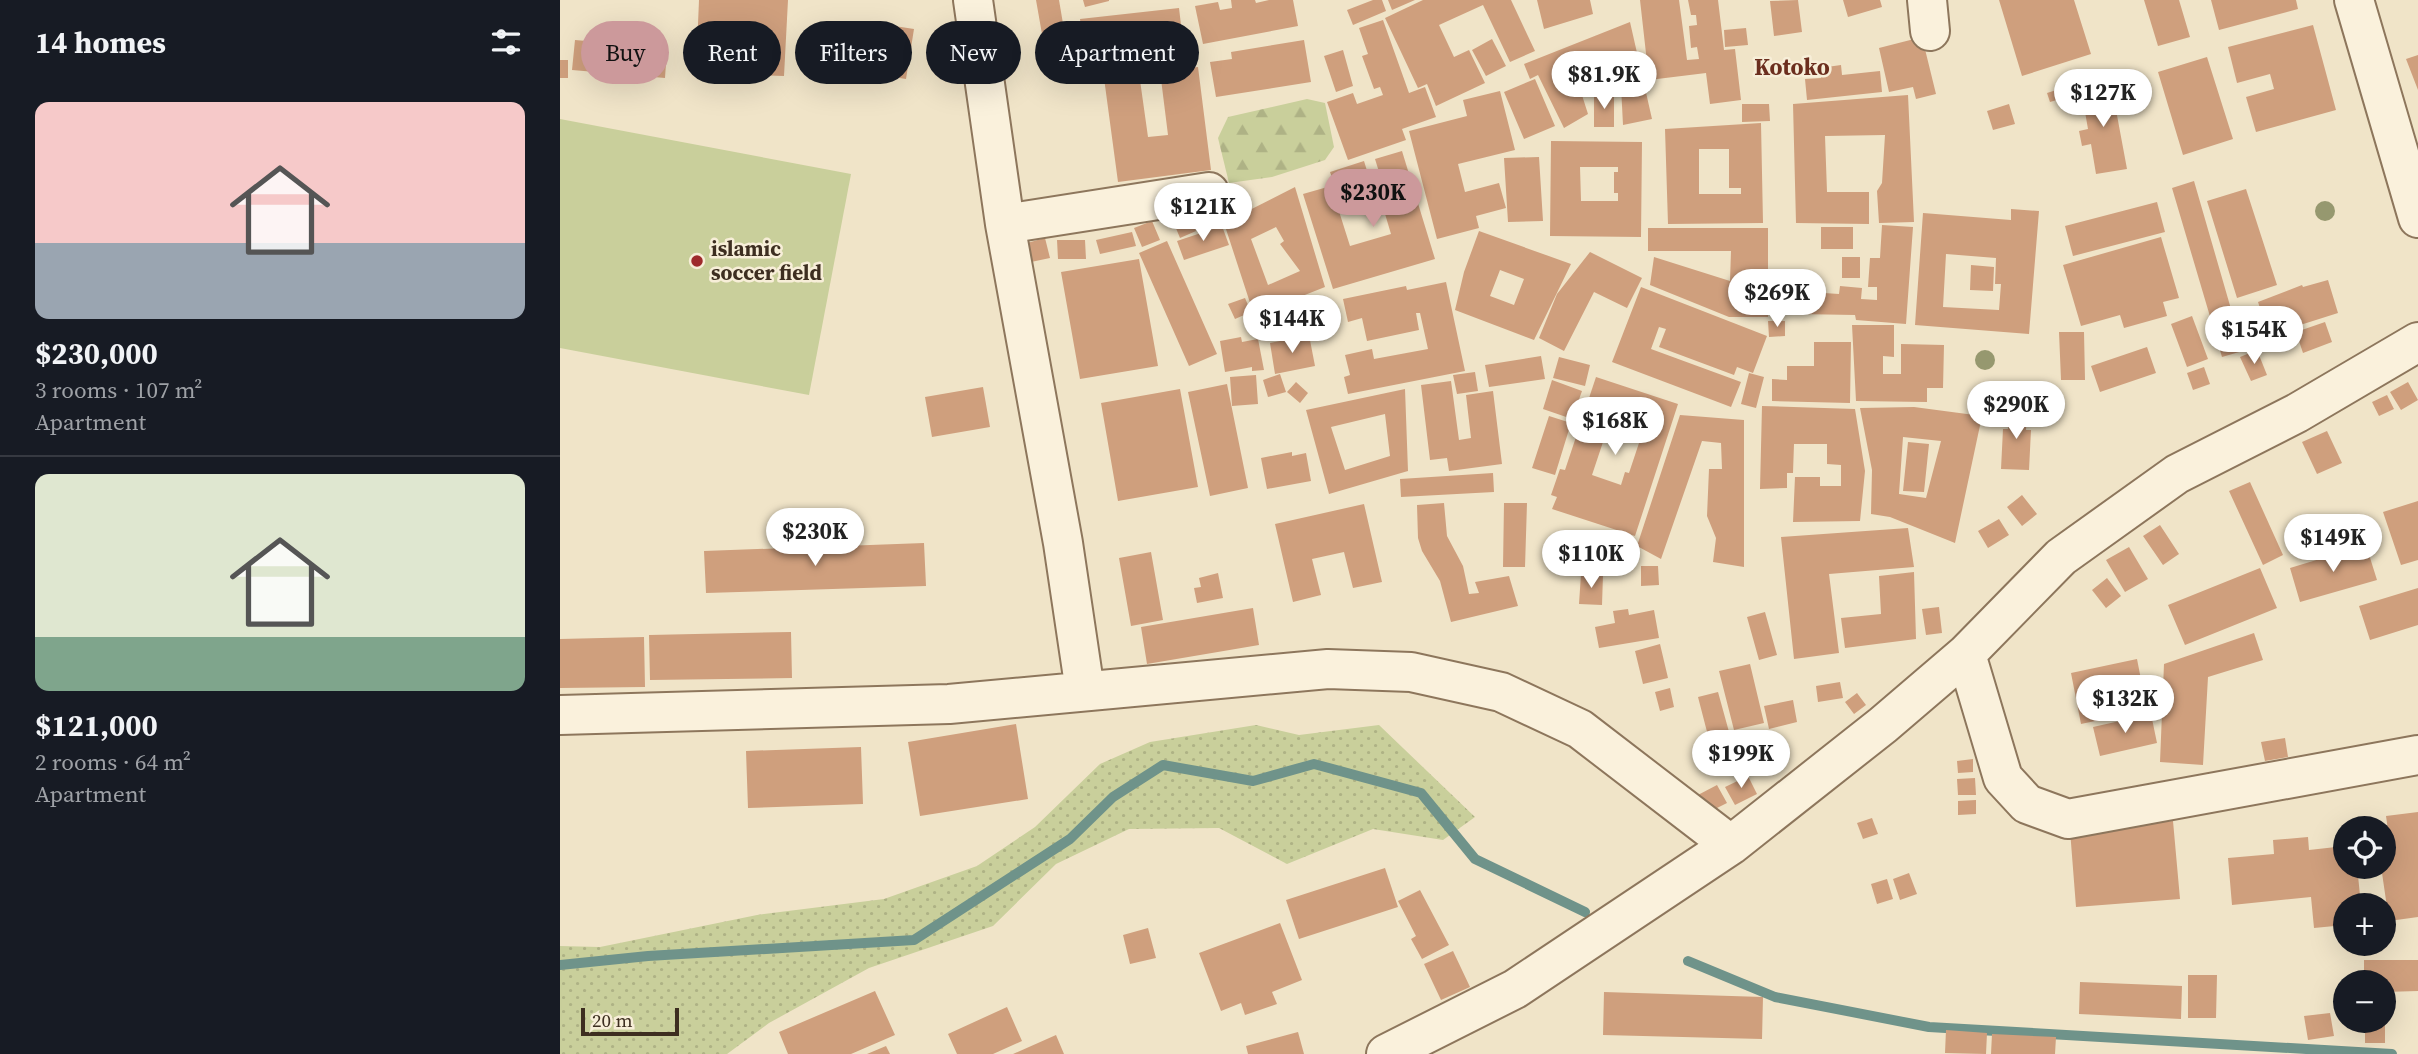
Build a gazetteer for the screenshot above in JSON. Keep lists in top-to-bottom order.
{
  "districts": ["Kotoko"],
  "places": ["islamic soccer field"],
  "scale_bar": "20 m",
  "page": {
    "heading": "14 homes",
    "chip": [
      "Buy",
      "Rent",
      "Filters",
      "New",
      "Apartment"
    ],
    "price": [
      "$81.9K",
      "$127K",
      "$230K",
      "$121K",
      "$269K",
      "$144K",
      "$154K",
      "$290K",
      "$168K",
      "$230K",
      "$149K",
      "$110K",
      "$132K",
      "$199K"
    ],
    "list": [
      {
        "name": "$230,000",
        "note": "3 rooms · 107 m² · Apartment"
      },
      {
        "name": "$121,000",
        "note": "2 rooms · 64 m² · Apartment"
      }
    ],
    "map_buttons": ["+", "−"],
    "scale": "20 m"
  }
}
